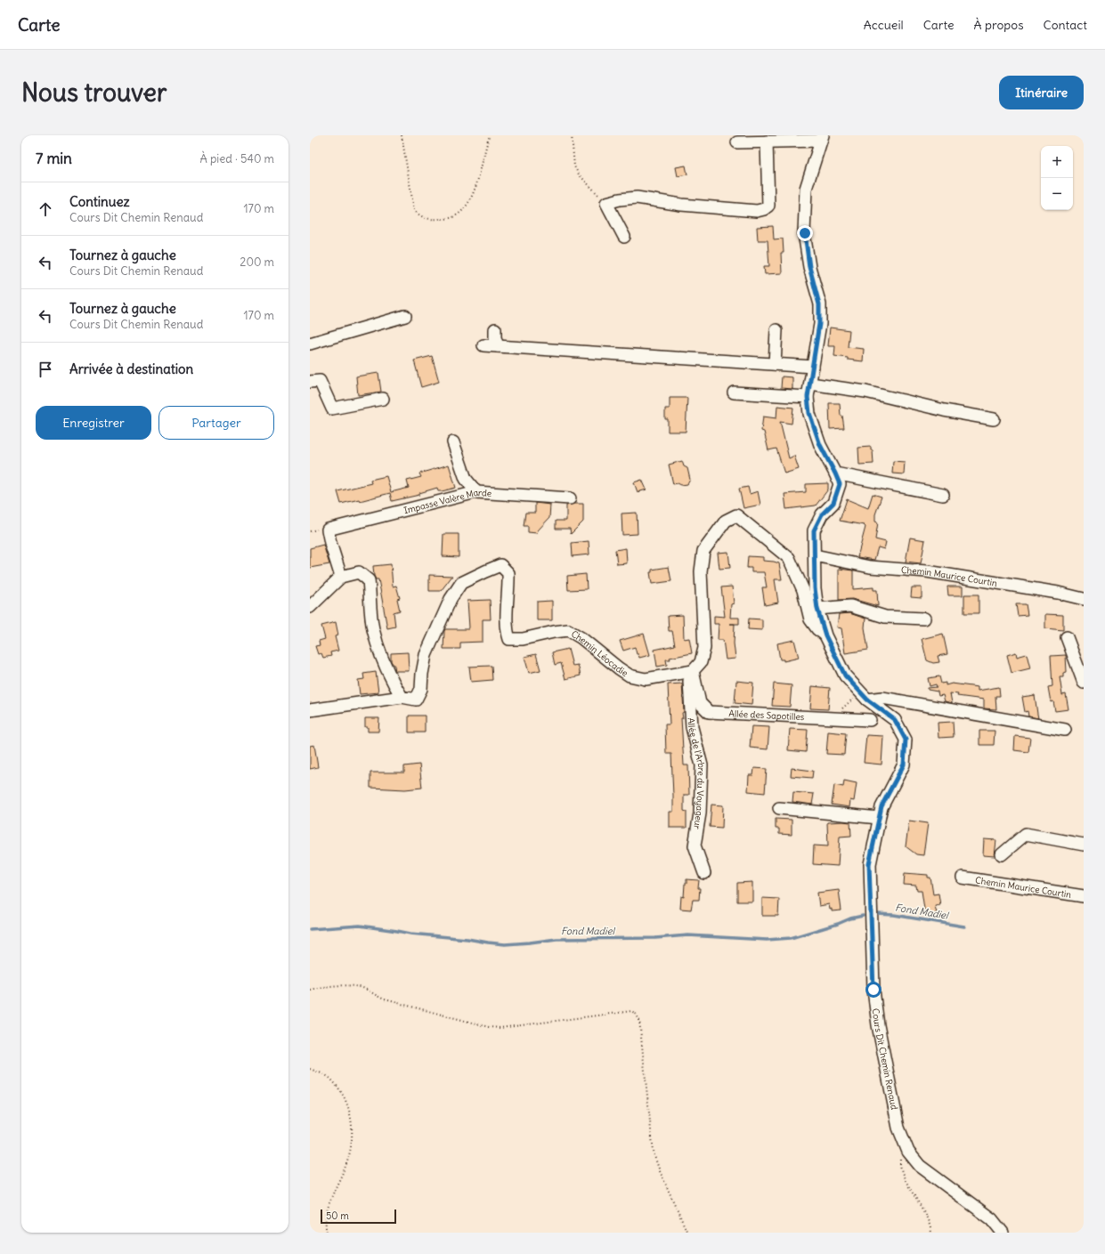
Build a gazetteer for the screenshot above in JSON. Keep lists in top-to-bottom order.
{
  "streets": {
    "street": [
      "Impasse Valère Marde",
      "Chemin Maurice Courtin",
      "Chemin Léocadie",
      "Allée des Sapotilles",
      "Allée de l'Arbre du Voyageur",
      "Cours Dit Chemin Renaud"
    ]
  },
  "crossings": [
    ["Chemin Maurice Courtin", "Cours Dit Chemin Renaud"],
    ["Chemin Léocadie", "Allée des Sapotilles"],
    ["Chemin Léocadie", "Allée de l'Arbre du Voyageur"],
    ["Allée des Sapotilles", "Allée de l'Arbre du Voyageur"]
  ],
  "water": ["Fond Madiel"],
  "scale_bar": "50 m",
  "page": {
    "header": "Carte",
    "nav": [
      "Accueil",
      "Carte",
      "À propos",
      "Contact"
    ],
    "buttons": [
      "Itinéraire",
      ["Enregistrer", "Partager"]
    ],
    "title": "Nous trouver",
    "heading": ["7 min", "À pied · 540 m"],
    "map_buttons": ["+", "−"],
    "list": [
      ["Continuez", "Cours Dit Chemin Renaud", "170 m"],
      ["Tournez à gauche", "Cours Dit Chemin Renaud", "200 m"],
      ["Tournez à gauche", "Cours Dit Chemin Renaud", "170 m"],
      "Arrivée à destination"
    ],
    "scale": "50 m"
  }
}
